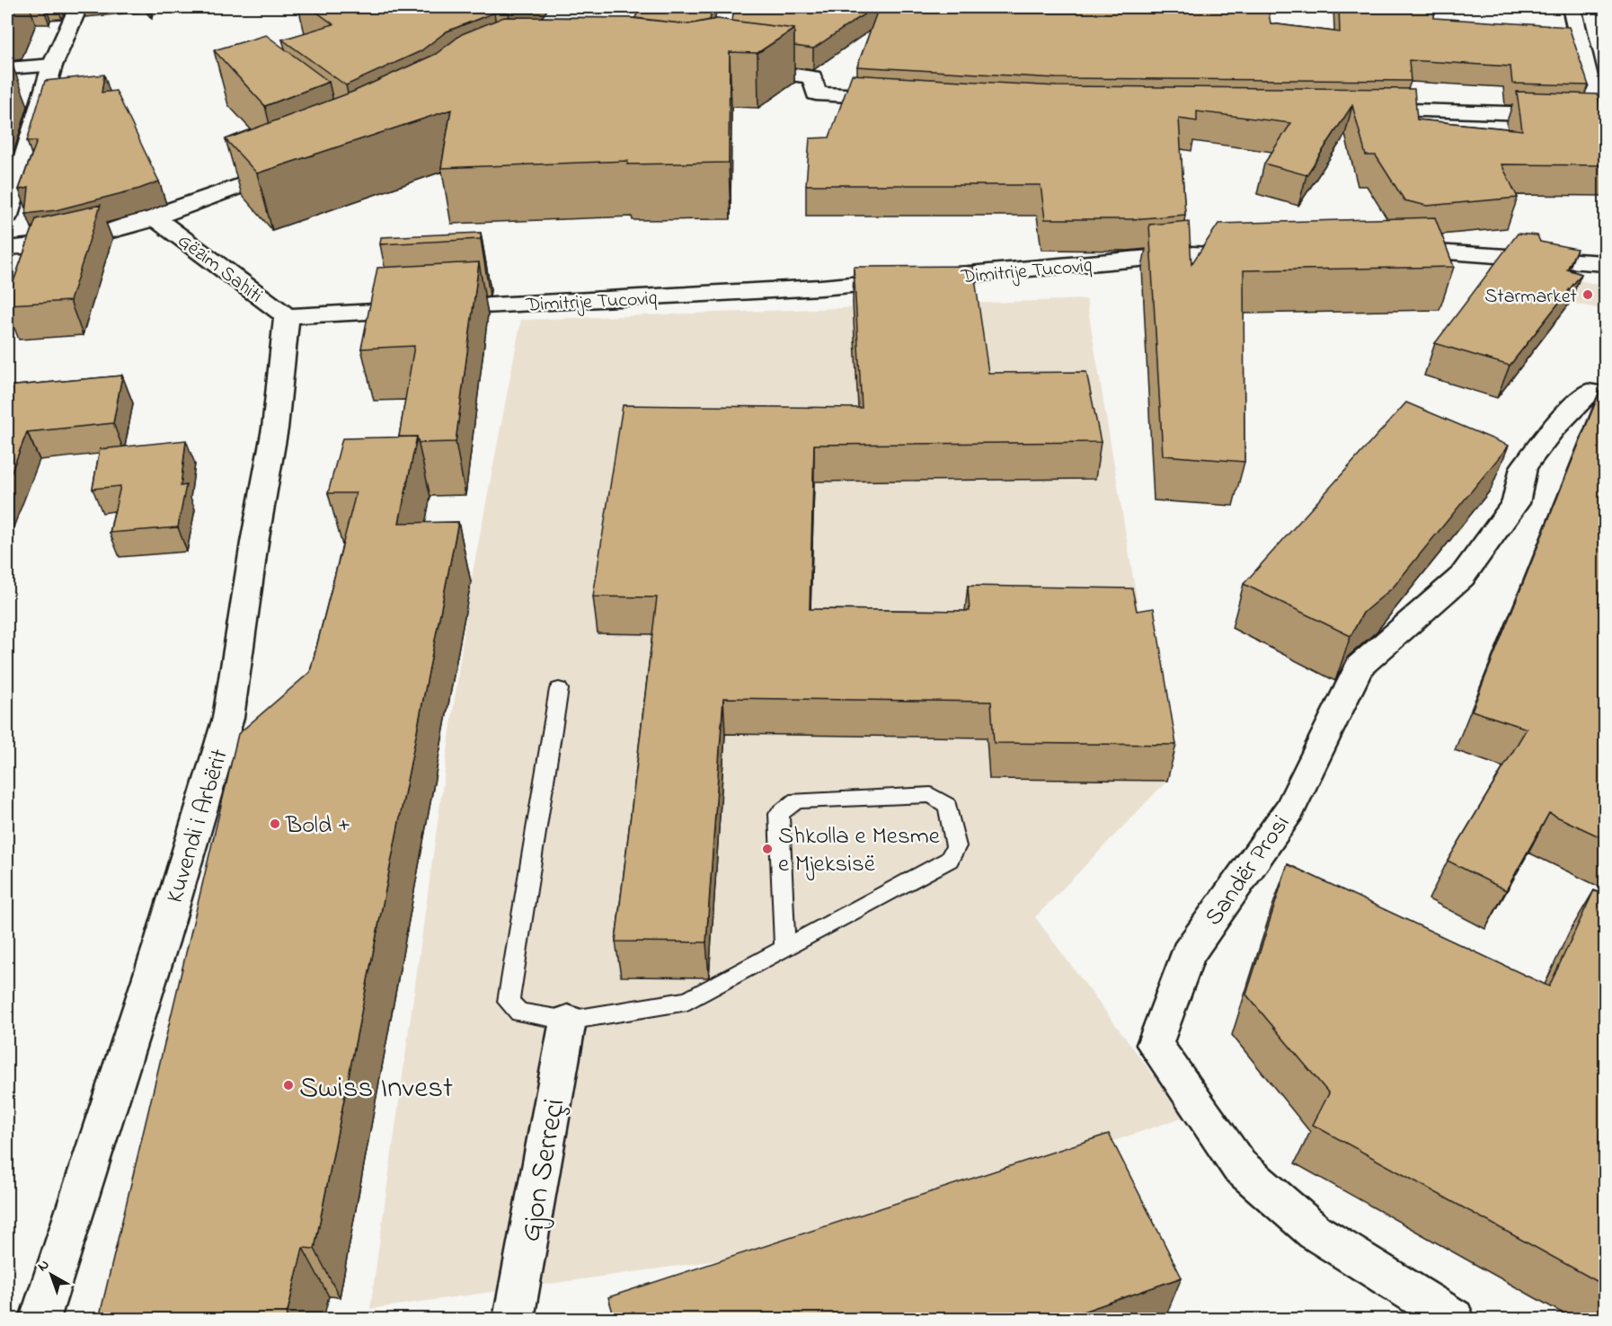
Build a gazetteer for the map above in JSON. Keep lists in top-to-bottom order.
{
  "streets": {
    "street": [
      "Gëzim Sahiti",
      "Dimitrije Tucoviq",
      "Kuvendi i Arbërit",
      "Sandër Prosi",
      "Gjon Serreçi"
    ]
  },
  "crossings": [
    ["Gëzim Sahiti", "Dimitrije Tucoviq"],
    ["Gëzim Sahiti", "Kuvendi i Arbërit"],
    ["Dimitrije Tucoviq", "Kuvendi i Arbërit"]
  ],
  "places": [
    "Starmarket",
    "Bold +",
    "Shkolla e Mesme e Mjeksisë",
    "Swiss Invest"
  ],
  "north": "top left"
}
